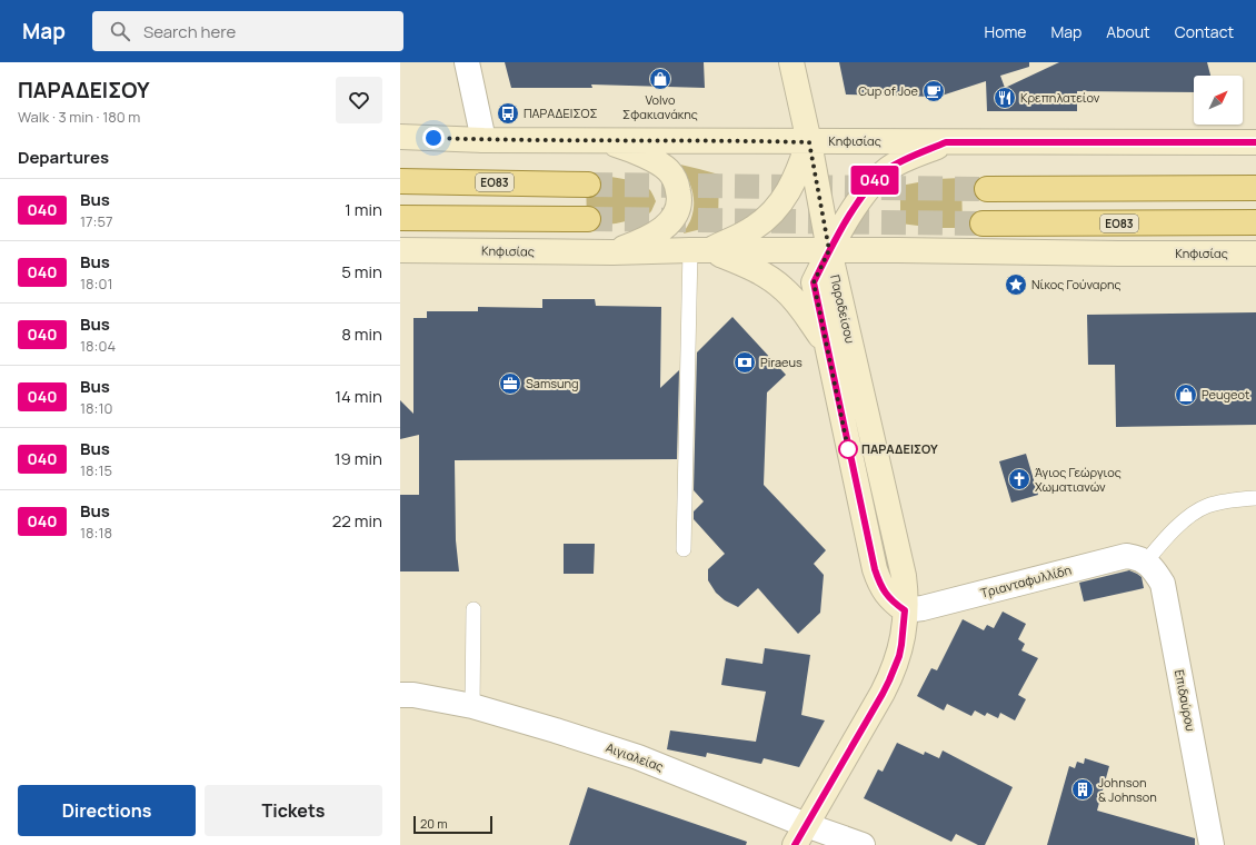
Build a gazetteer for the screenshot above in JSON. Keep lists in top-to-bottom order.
{
  "streets": {
    "main road": ["Κηφισίας", "ΕΟ83", "Παραδείσου"],
    "street": ["Τριανταφυλλίδη", "Επιδαύρου", "Αιγιαλείας"]
  },
  "crossings": [
    ["Κηφισίας", "Παραδείσου"],
    ["Παραδείσου", "Τριανταφυλλίδη"],
    ["Παραδείσου", "Αιγιαλείας"],
    ["Τριανταφυλλίδη", "Επιδαύρου"]
  ],
  "places": {
    "shop": ["Volvo Σφακιανάκης", "Peugeot"],
    "cafe": ["Cup of Joe"],
    "restaurant": ["Κρεπηλατείον"],
    "bus stop": ["ΠΑΡΑΔΕΙΣΟΣ"],
    "place": ["Νίκος Γούναρης"],
    "bank": ["Piraeus"],
    "office": ["Samsung"],
    "other": ["ΠΑΡΑΔΕΙΣΟΥ"],
    "church": ["Άγιος Γεώργιος Χωματιανών"],
    "building": ["Johnson & Johnson"]
  },
  "lines": ["bus line 040"],
  "scale_bar": "20 m",
  "north": "top right",
  "page": {
    "header": "Map",
    "search": "Search here",
    "nav": [
      "Home",
      "Map",
      "About",
      "Contact"
    ],
    "heading": [
      ["ΠΑΡΑΔΕΙΣΟΥ", "Walk · 3 min · 180 m"],
      "Departures"
    ],
    "on_map": "040",
    "list": [
      {
        "mark": "040",
        "name": "Bus",
        "note": "17:57",
        "value": "1 min"
      },
      {
        "mark": "040",
        "name": "Bus",
        "note": "18:01",
        "value": "5 min"
      },
      {
        "mark": "040",
        "name": "Bus",
        "note": "18:04",
        "value": "8 min"
      },
      {
        "mark": "040",
        "name": "Bus",
        "note": "18:10",
        "value": "14 min"
      },
      {
        "mark": "040",
        "name": "Bus",
        "note": "18:15",
        "value": "19 min"
      },
      {
        "mark": "040",
        "name": "Bus",
        "note": "18:18",
        "value": "22 min"
      }
    ],
    "buttons": ["Directions", "Tickets"],
    "scale": "20 m"
  }
}
